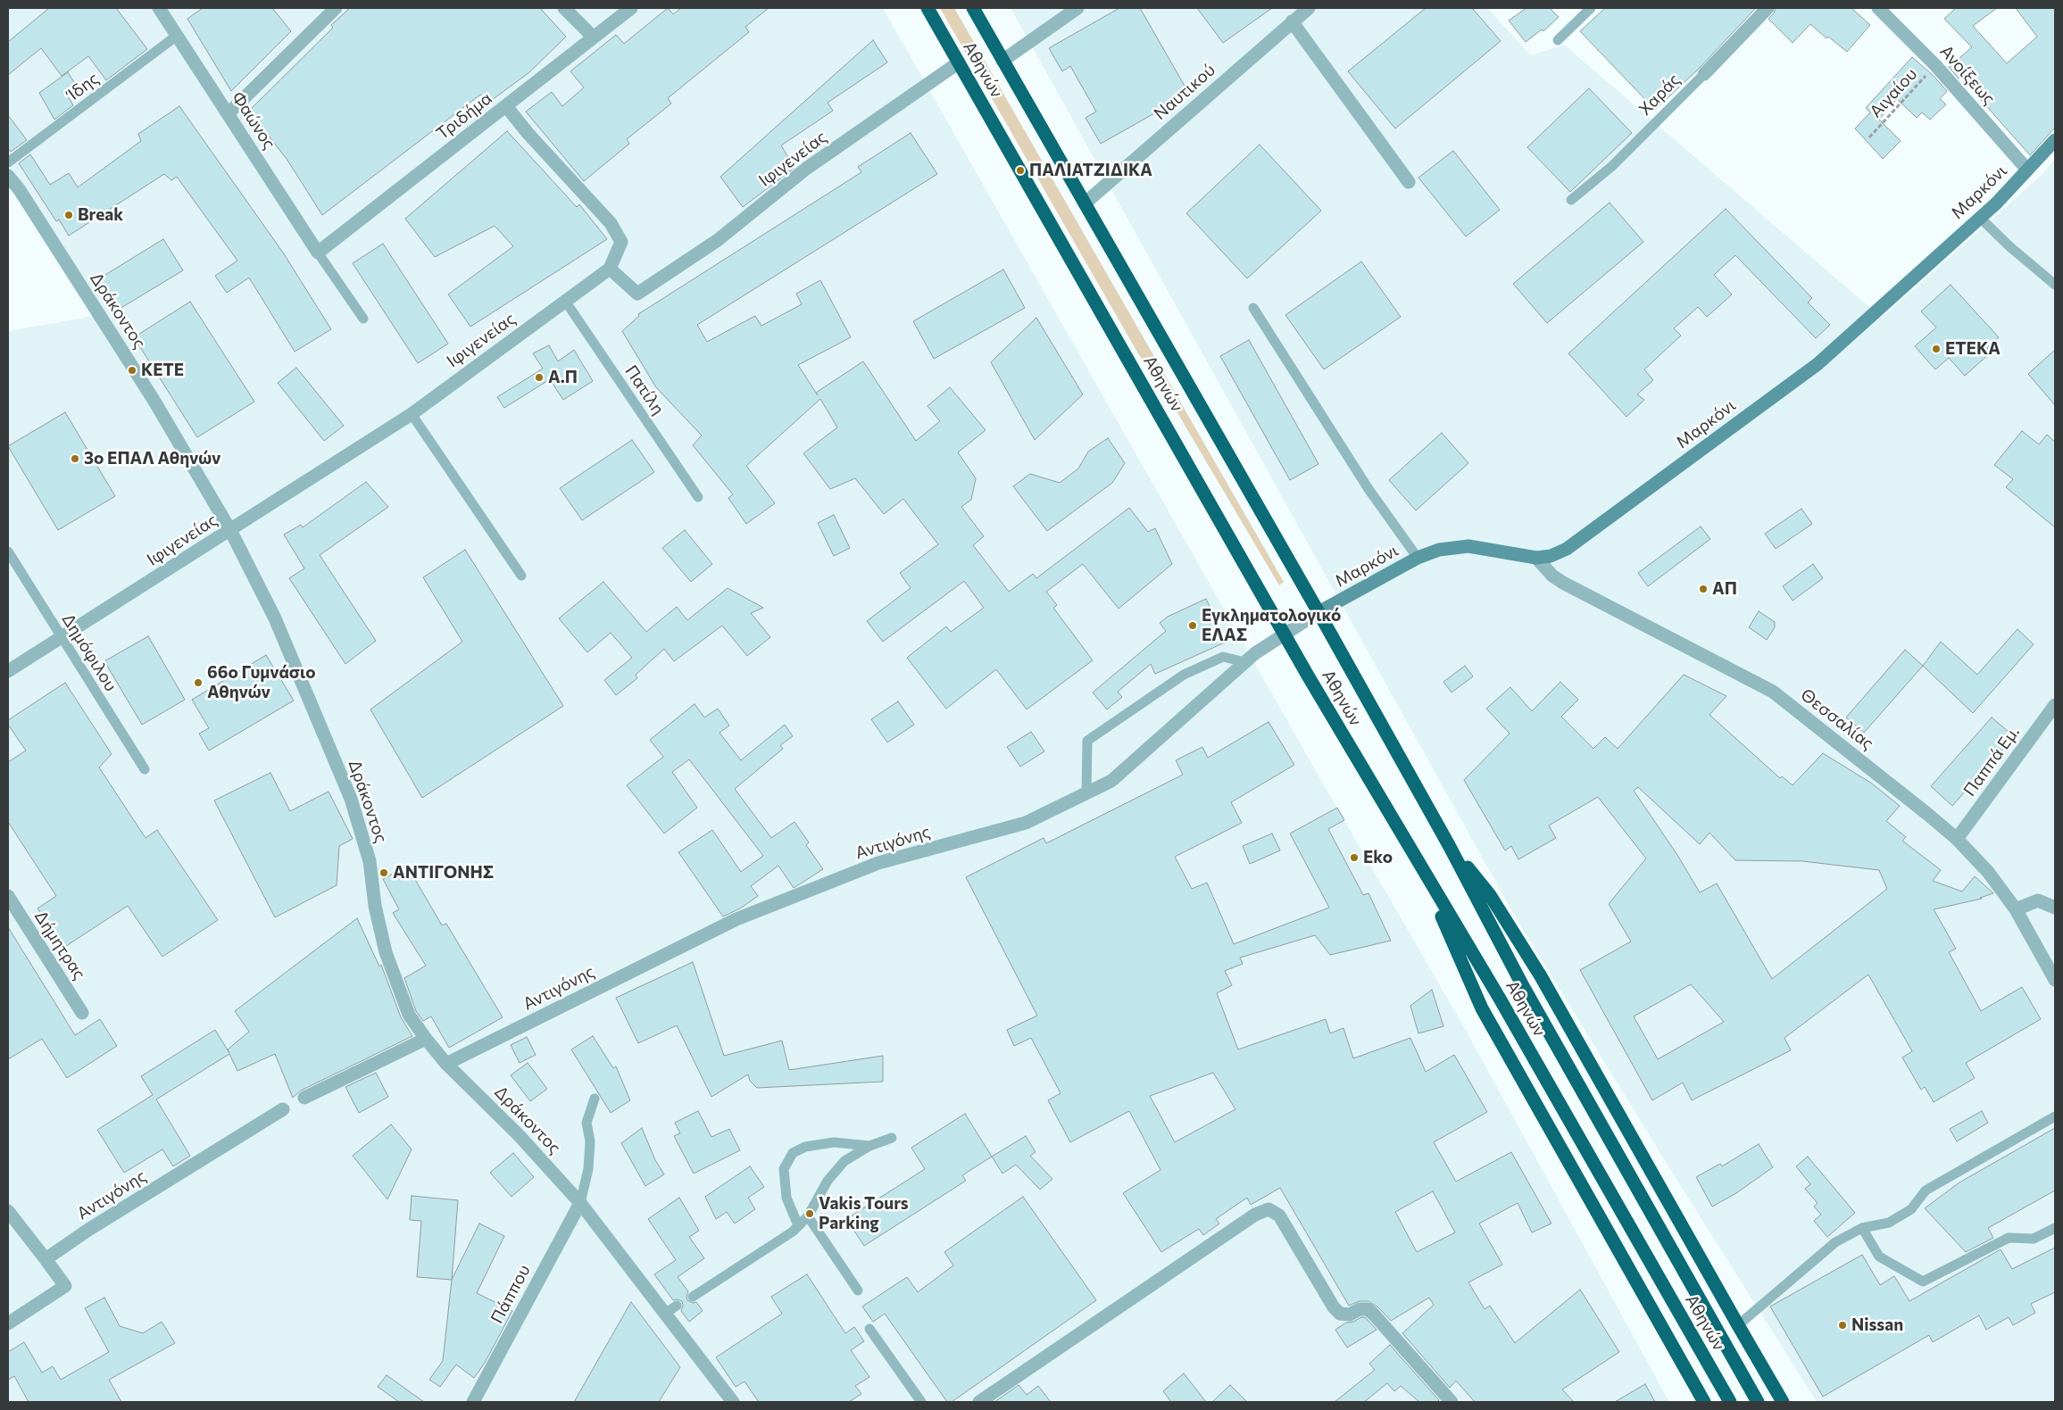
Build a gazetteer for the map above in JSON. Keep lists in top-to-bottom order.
{
  "streets": {
    "highway": ["Αθηνών"],
    "street": [
      "Ανοίξεως",
      "Ναυτικού",
      "Χαράς",
      "Τριδήμα",
      "Φαώνος",
      "Ιφιγενείας",
      "Μαρκόνι",
      "Δράκοντος",
      "Θεσσαλίας",
      "Παππά Εμ.",
      "Αντιγόνης",
      "Δήμητρας",
      "Πάππου"
    ],
    "lane": ["Ίδης", "Πατίλη", "Δημόφιλου"],
    "path": ["Αιγαίου"]
  },
  "crossings": [
    ["Αθηνών", "Ναυτικού"],
    ["Αθηνών", "Ιφιγενείας"],
    ["Αθηνών", "Μαρκόνι"],
    ["Αθηνών", "Αντιγόνης"],
    ["Ανοίξεως", "Αιγαίου"],
    ["Ανοίξεως", "Μαρκόνι"],
    ["Ίδης", "Φαώνος"],
    ["Τριδήμα", "Φαώνος"],
    ["Ιφιγενείας", "Δράκοντος"],
    ["Ιφιγενείας", "Πατίλη"],
    ["Ιφιγενείας", "Δημόφιλου"],
    ["Μαρκόνι", "Θεσσαλίας"],
    ["Μαρκόνι", "Αντιγόνης"],
    ["Δράκοντος", "Αντιγόνης"],
    ["Δράκοντος", "Πάππου"],
    ["Θεσσαλίας", "Παππά Εμ."]
  ],
  "places": [
    "ΠΑΛΙΑΤΖΙΔΙΚΑ",
    "Break",
    "ΕΤΕΚΑ",
    "ΚΕΤΕ",
    "Α.Π",
    "3ο ΕΠΑΛ Αθηνών",
    "ΑΠ",
    "Εγκληματολογικό ΕΛΑΣ",
    "66ο Γυμνάσιο Αθηνών",
    "Eko",
    "ΑΝΤΙΓΟΝΗΣ",
    "Vakis Tours Parking",
    "Nissan"
  ]
}
